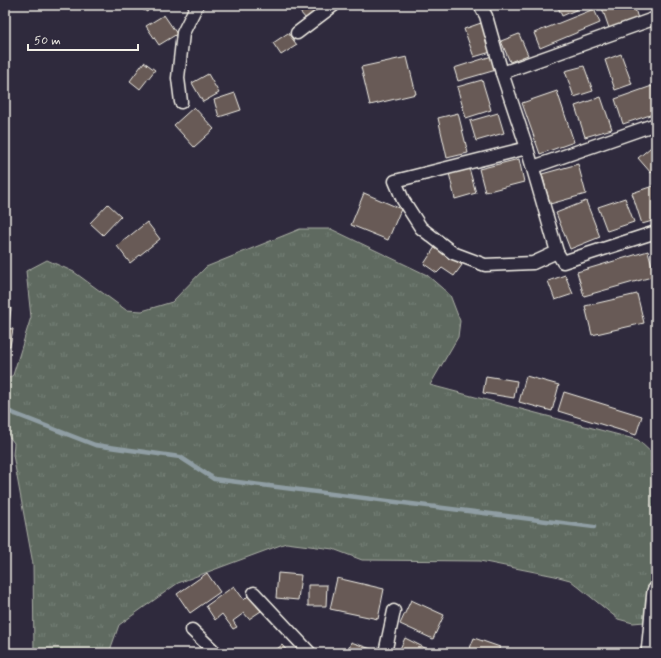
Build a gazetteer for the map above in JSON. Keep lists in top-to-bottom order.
{
  "scale_bar": "50 m"
}
